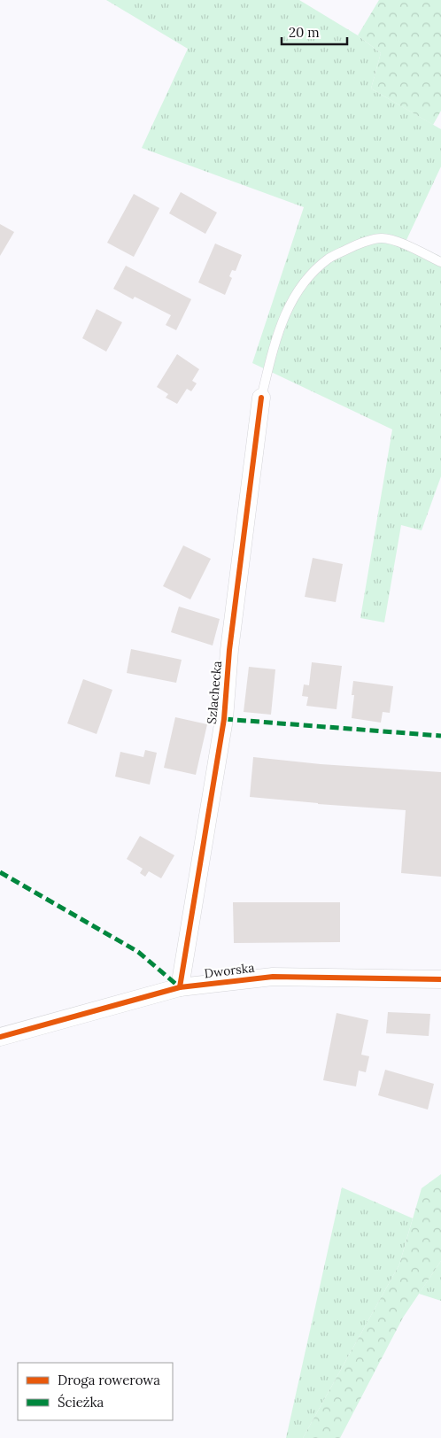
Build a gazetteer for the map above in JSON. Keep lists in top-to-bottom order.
{
  "streets": {
    "street": ["Szlachecka", "Dworska"]
  },
  "crossings": [
    ["Szlachecka", "Dworska"]
  ],
  "legend": ["Droga rowerowa", "Ścieżka"],
  "scale_bar": "20 m"
}
